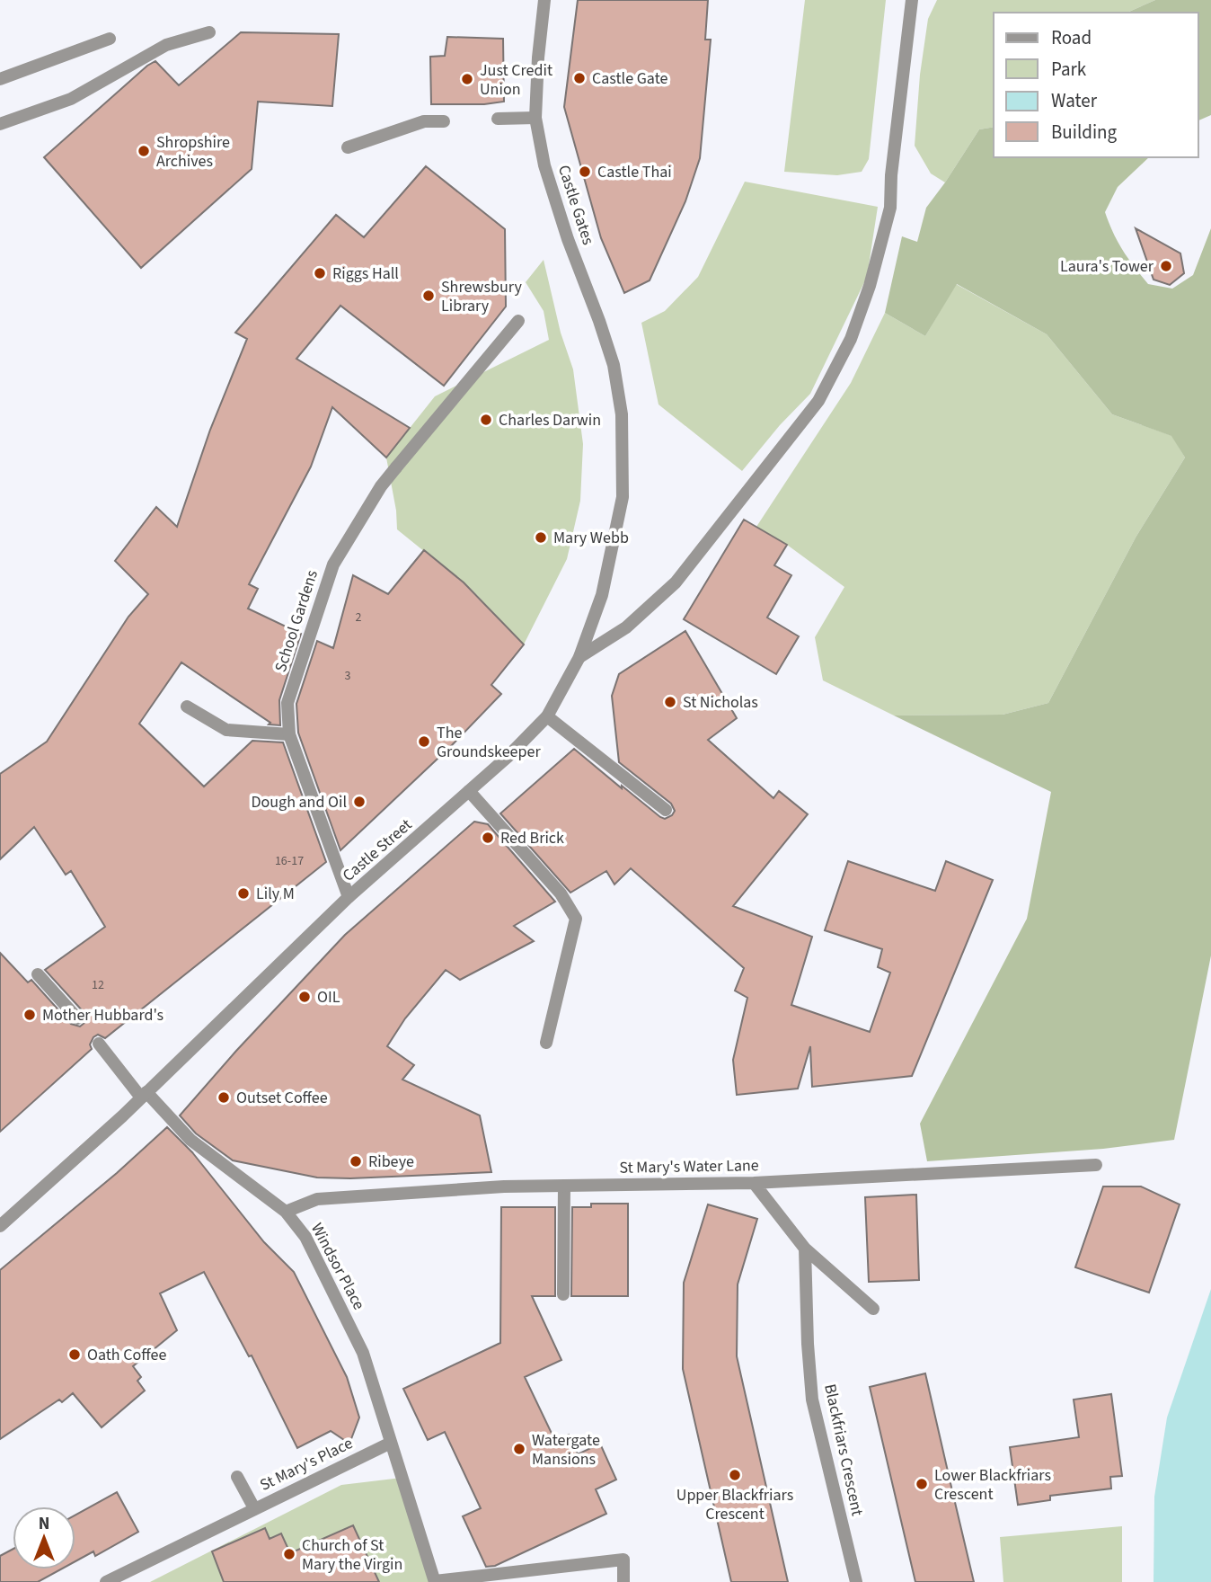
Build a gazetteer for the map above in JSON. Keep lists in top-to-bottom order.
{
  "streets": {
    "street": [
      "Castle Gates",
      "School Gardens",
      "Castle Street",
      "St Mary's Water Lane",
      "Windsor Place",
      "Blackfriars Crescent",
      "St Mary's Place"
    ]
  },
  "crossings": [
    ["Castle Gates", "Castle Street"],
    ["School Gardens", "Castle Street"],
    ["Castle Street", "Windsor Place"],
    ["St Mary's Water Lane", "Windsor Place"],
    ["Windsor Place", "St Mary's Place"]
  ],
  "places": [
    "Castle Gate",
    "Just Credit Union",
    "Shropshire Archives",
    "Castle Thai",
    "Laura's Tower",
    "Riggs Hall",
    "Shrewsbury Library",
    "Charles Darwin",
    "Mary Webb",
    "St Nicholas",
    "The Groundskeeper",
    "Dough and Oil",
    "Red Brick",
    "Lily M",
    "OIL",
    "Mother Hubbard's",
    "Outset Coffee",
    "Ribeye",
    "Oath Coffee",
    "Watergate Mansions",
    "Upper Blackfriars Crescent",
    "Lower Blackfriars Crescent",
    "Church of St Mary the Virgin"
  ],
  "house_numbers": [
    "2",
    "3",
    "16-17",
    "12"
  ],
  "legend": [
    "Road",
    "Park",
    "Water",
    "Building"
  ],
  "north": "top"
}
